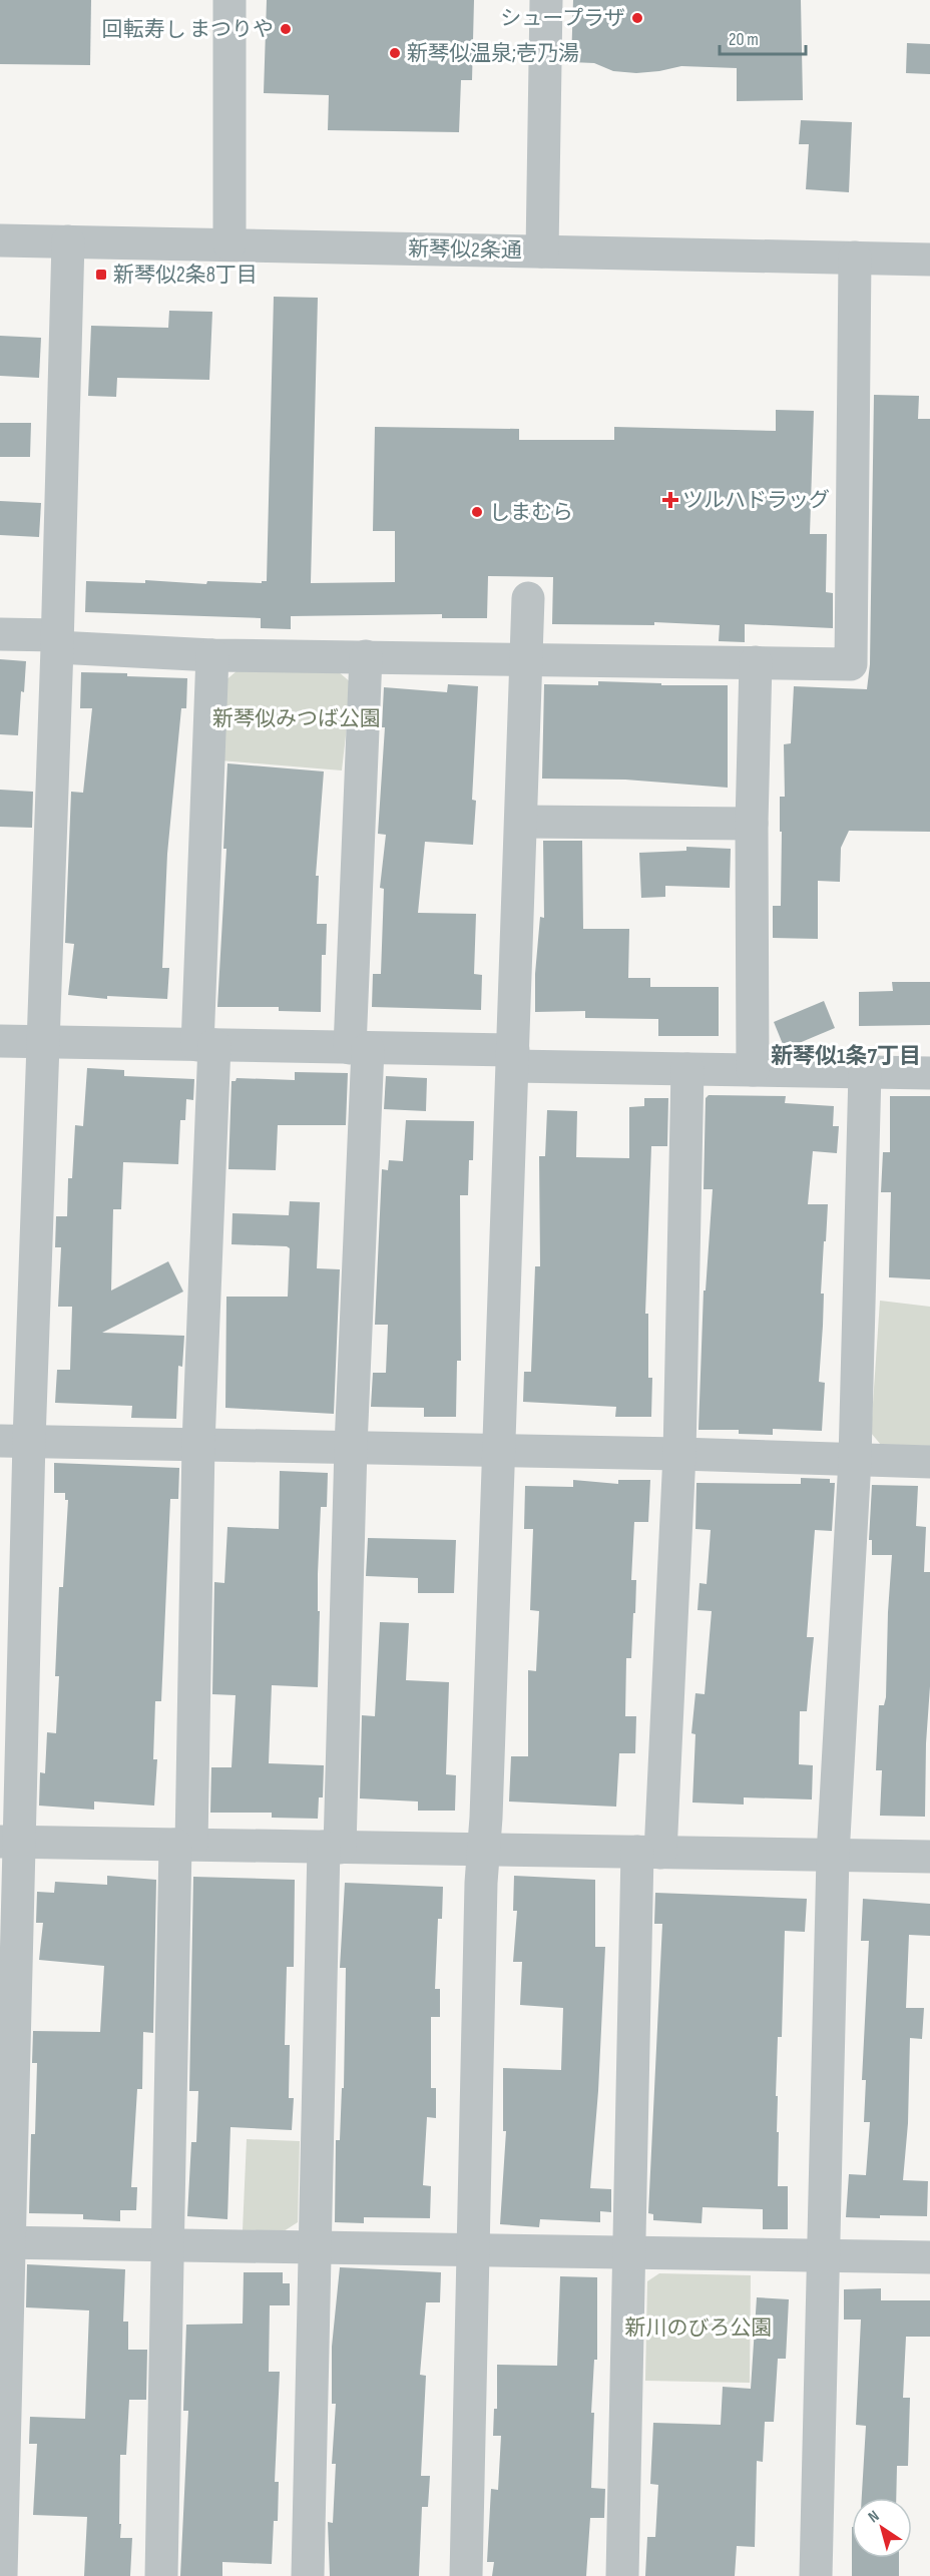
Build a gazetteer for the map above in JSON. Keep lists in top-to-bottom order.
{
  "streets": {
    "street": ["新琴似2条通"]
  },
  "districts": ["新琴似1条7丁目"],
  "parks": ["新琴似みつば公園", "新川のびろ公園"],
  "places": {
    "other": [
      "シュープラザ",
      "回転寿し まつりや",
      "新琴似温泉;壱乃湯",
      "しまむら"
    ],
    "transit": ["新琴似2条8丁目"],
    "health": ["ツルハドラッグ"]
  },
  "scale_bar": "20 m",
  "north": "top left"
}
